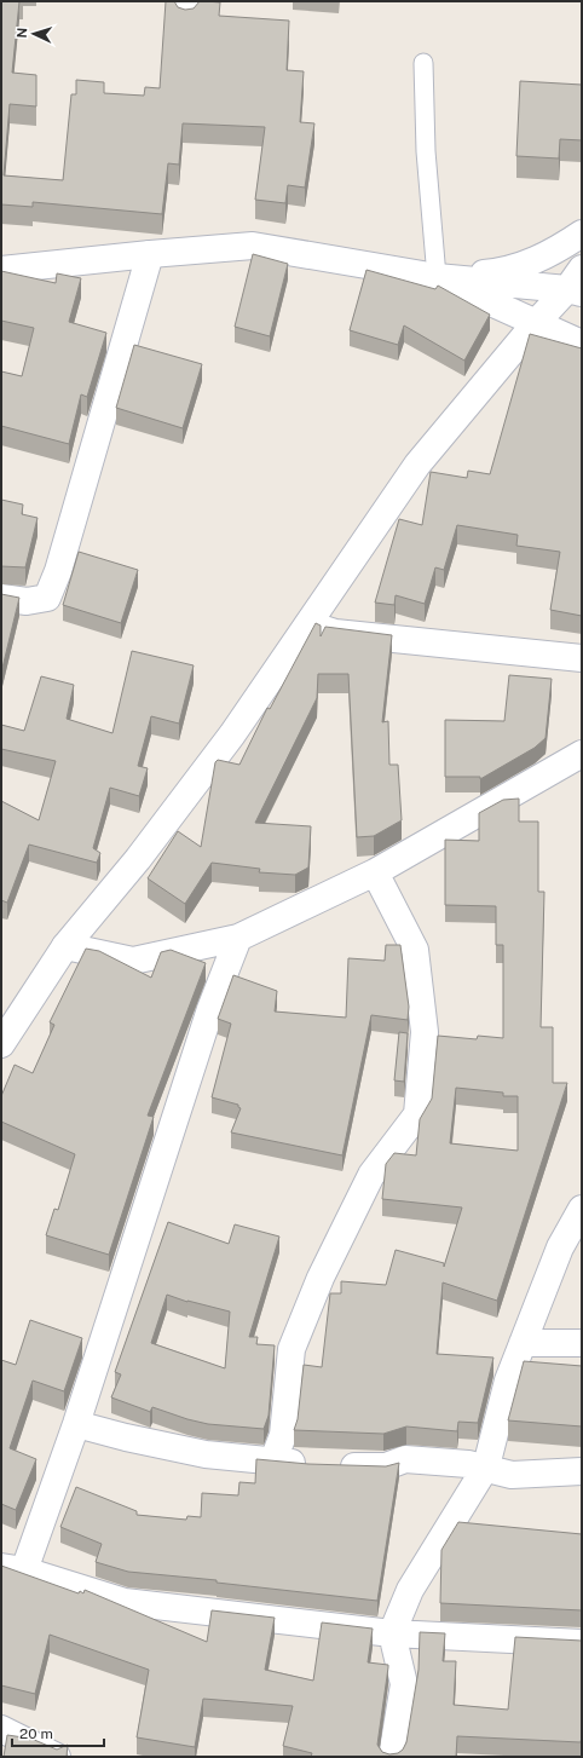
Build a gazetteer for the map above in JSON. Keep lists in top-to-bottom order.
{
  "scale_bar": "20 m",
  "north": "left"
}
